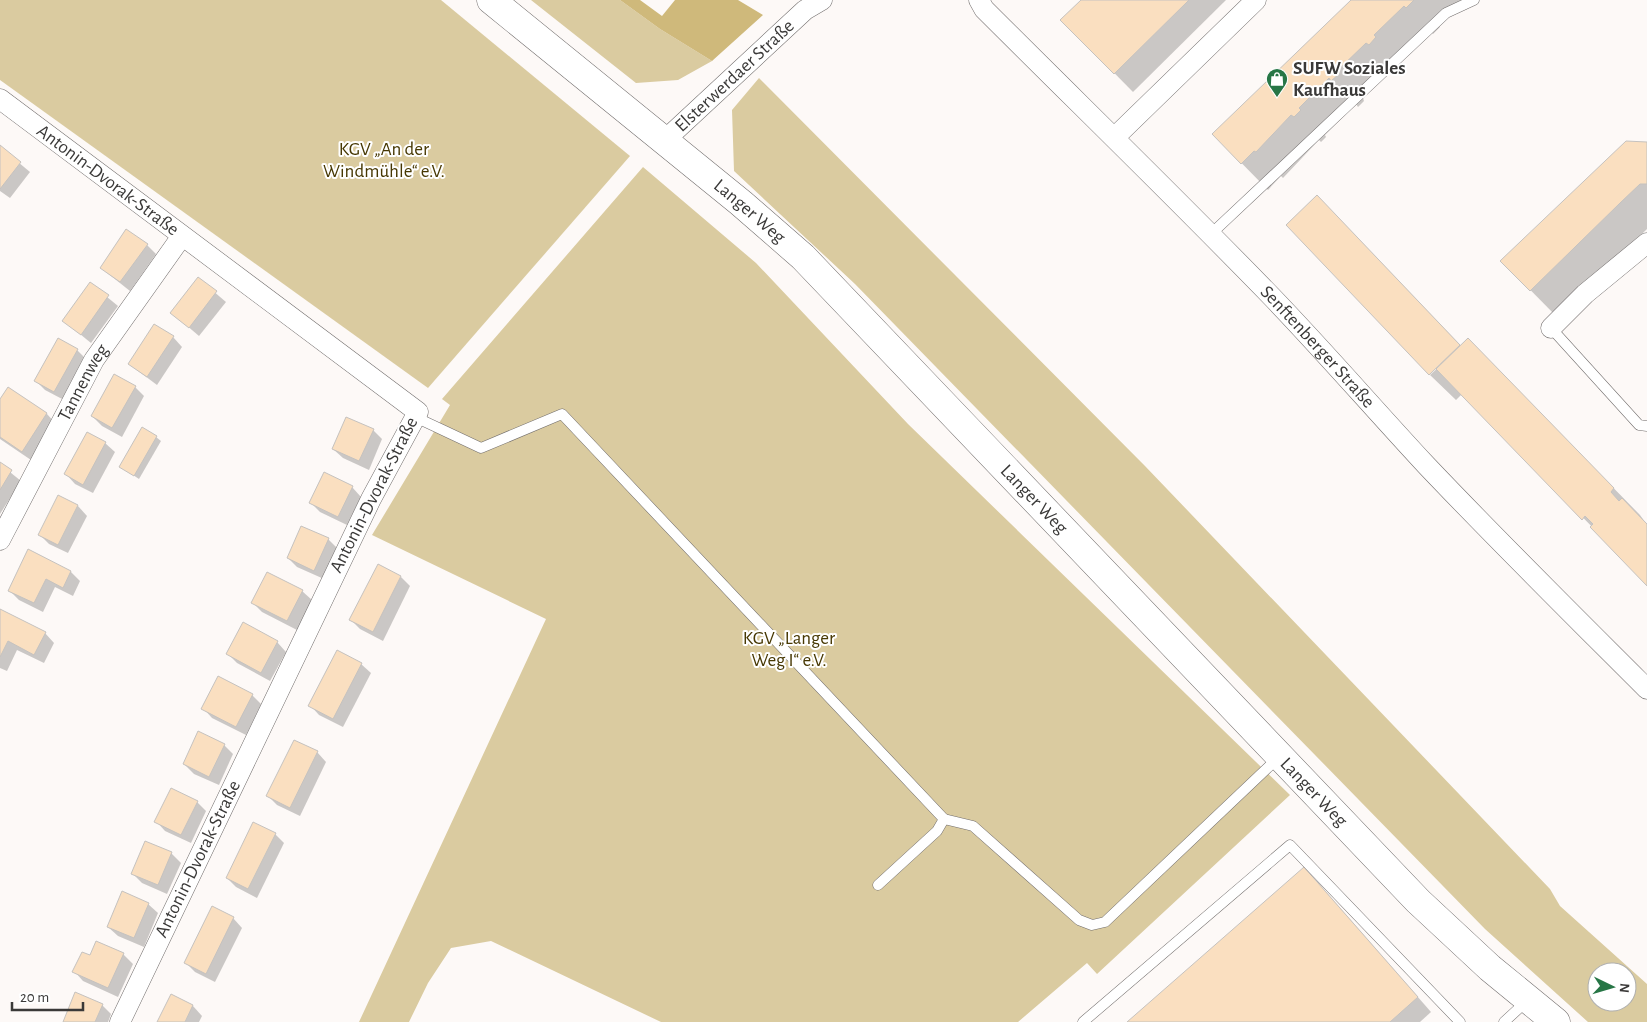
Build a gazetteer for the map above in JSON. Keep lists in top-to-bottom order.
{
  "streets": {
    "main road": ["Langer Weg"],
    "street": [
      "Elsterwerdaer Straße",
      "Antonin-Dvorak-Straße",
      "Senftenberger Straße",
      "Tannenweg"
    ]
  },
  "crossings": [
    ["Elsterwerdaer Straße", "Langer Weg"],
    ["Antonin-Dvorak-Straße", "Tannenweg"]
  ],
  "parks": ["KGV „An der Windmühle“ e.V.", "KGV „Langer Weg I“ e.V."],
  "places": {
    "shop": ["SUFW Soziales Kaufhaus"]
  },
  "scale_bar": "20 m",
  "north": "right"
}
